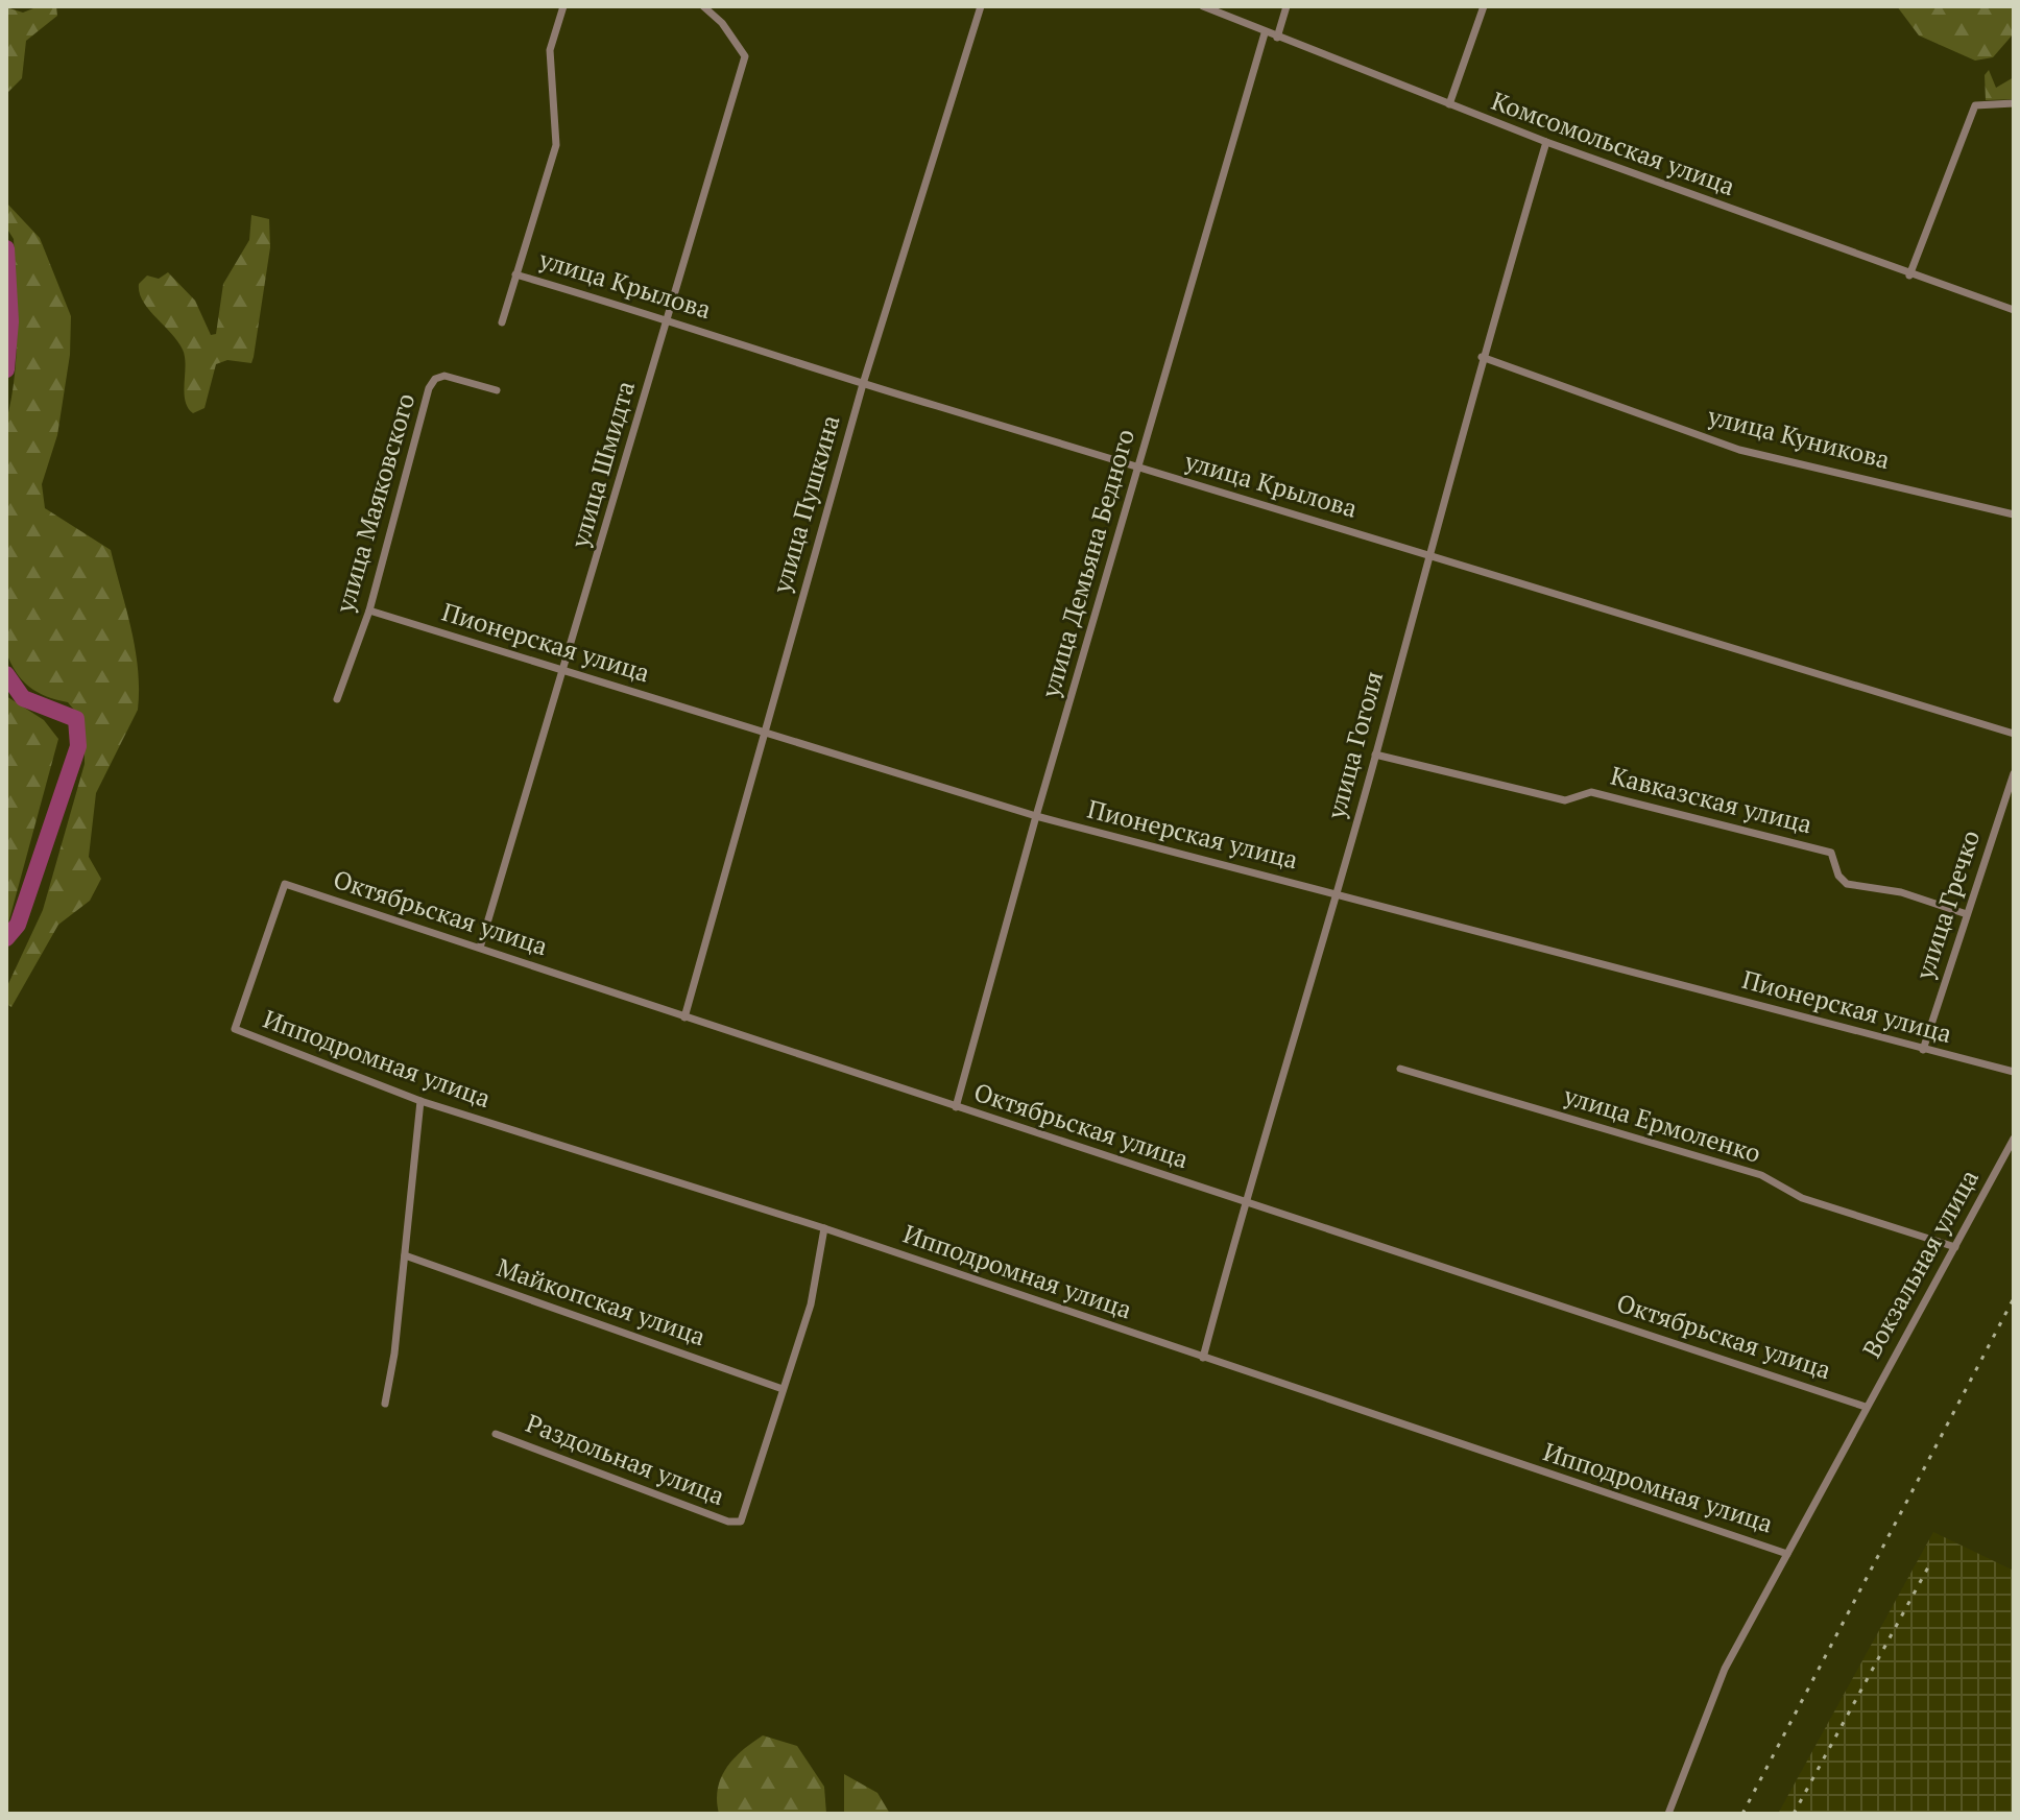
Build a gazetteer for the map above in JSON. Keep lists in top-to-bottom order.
{
  "streets": {
    "street": [
      "Комсомольская улица",
      "улица Крылова",
      "улица Куникова",
      "улица Шмидта",
      "улица Маяковского",
      "улица Пушкина",
      "улица Демьяна Бедного",
      "Пионерская улица",
      "улица Гоголя",
      "Кавказская улица",
      "улица Гречко",
      "Октябрьская улица",
      "Ипподромная улица",
      "улица Ермоленко",
      "Вокзальная улица",
      "Майкопская улица",
      "Раздольная улица"
    ]
  },
  "crossings": [
    ["Комсомольская улица", "улица Демьяна Бедного"],
    ["Комсомольская улица", "улица Гоголя"],
    ["улица Крылова", "улица Шмидта"],
    ["улица Крылова", "улица Пушкина"],
    ["улица Крылова", "улица Демьяна Бедного"],
    ["улица Крылова", "улица Гоголя"],
    ["улица Куникова", "улица Гоголя"],
    ["улица Шмидта", "Пионерская улица"],
    ["улица Шмидта", "Октябрьская улица"],
    ["улица Маяковского", "Пионерская улица"],
    ["улица Пушкина", "Пионерская улица"],
    ["улица Пушкина", "Октябрьская улица"],
    ["улица Демьяна Бедного", "Пионерская улица"],
    ["улица Демьяна Бедного", "Октябрьская улица"],
    ["Пионерская улица", "улица Гоголя"],
    ["Пионерская улица", "улица Гречко"],
    ["улица Гоголя", "Кавказская улица"],
    ["улица Гоголя", "Октябрьская улица"],
    ["улица Гоголя", "Ипподромная улица"],
    ["Кавказская улица", "улица Гречко"],
    ["Октябрьская улица", "Ипподромная улица"],
    ["Октябрьская улица", "Вокзальная улица"],
    ["Ипподромная улица", "Вокзальная улица"],
    ["улица Ермоленко", "Вокзальная улица"],
    ["Майкопская улица", "Раздольная улица"]
  ]
}
